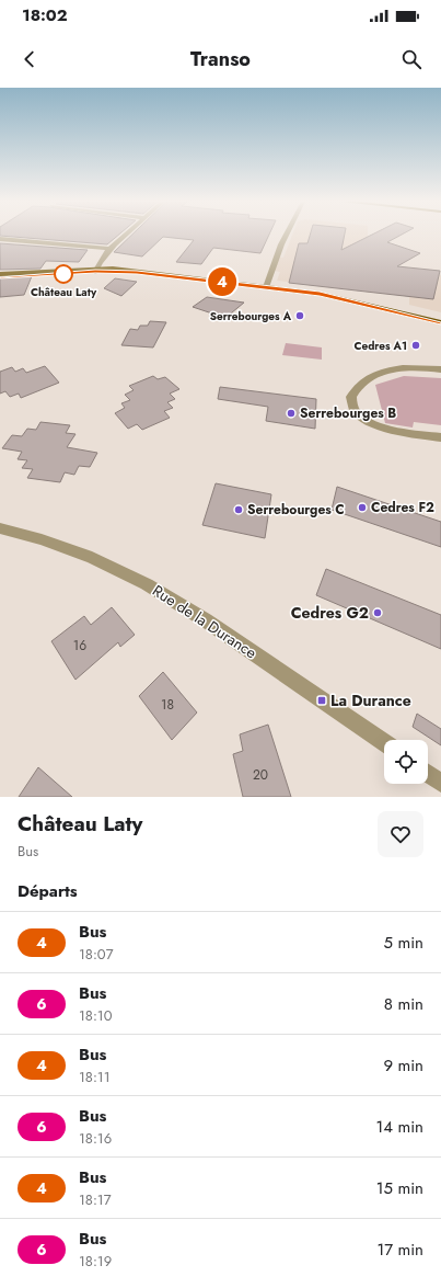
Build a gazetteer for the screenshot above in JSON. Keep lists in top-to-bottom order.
{
  "streets": {
    "street": ["Rue de la Durance"]
  },
  "places": {
    "other": [
      "Château Laty",
      "Serrebourges A",
      "Cedres A1",
      "Serrebourges B",
      "Cedres F2",
      "Serrebourges C",
      "Cedres G2"
    ],
    "transit": ["La Durance"]
  },
  "lines": ["bus line 4"],
  "house_numbers": ["16", "18", "20"],
  "page": {
    "status": "18:02",
    "header": "Transo",
    "on_map": "4",
    "heading": [
      ["Château Laty", "Bus"],
      "Départs"
    ],
    "list": [
      {
        "mark": "4",
        "name": "Bus",
        "note": "18:07",
        "value": "5 min"
      },
      {
        "mark": "6",
        "name": "Bus",
        "note": "18:10",
        "value": "8 min"
      },
      {
        "mark": "4",
        "name": "Bus",
        "note": "18:11",
        "value": "9 min"
      },
      {
        "mark": "6",
        "name": "Bus",
        "note": "18:16",
        "value": "14 min"
      },
      {
        "mark": "4",
        "name": "Bus",
        "note": "18:17",
        "value": "15 min"
      },
      {
        "mark": "6",
        "name": "Bus",
        "note": "18:19",
        "value": "17 min"
      }
    ]
  }
}
